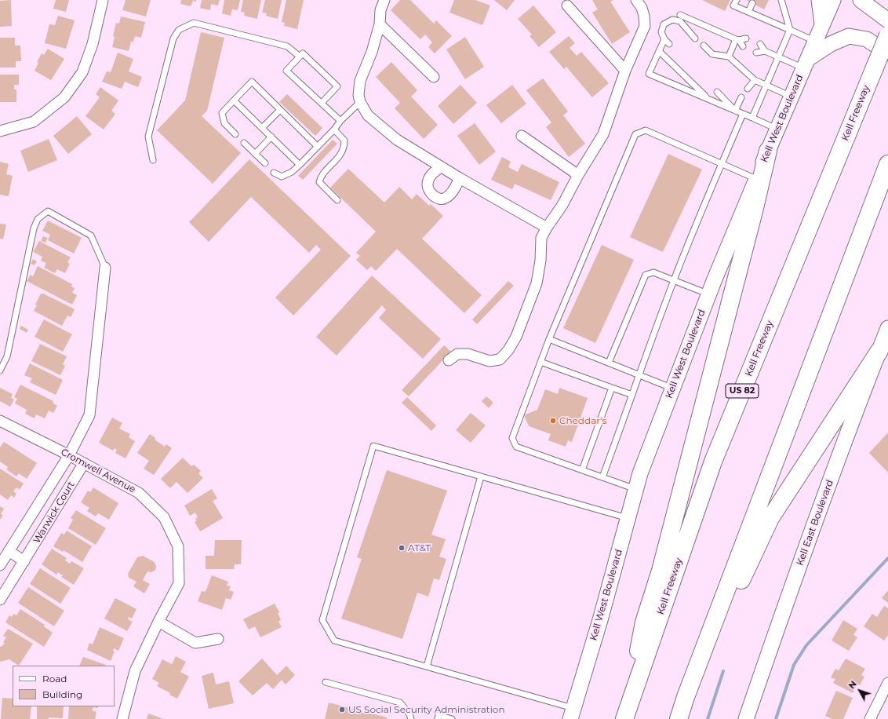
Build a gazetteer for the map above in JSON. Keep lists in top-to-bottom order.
{
  "streets": {
    "highway": ["Kell Freeway", "US 82"],
    "main road": ["Kell West Boulevard", "Kell East Boulevard"],
    "street": ["Cromwell Avenue", "Warwick Court"]
  },
  "crossings": [
    ["Cromwell Avenue", "Warwick Court"]
  ],
  "places": ["Cheddar's", "AT&T", "US Social Security Administration"],
  "legend": ["Road", "Building"],
  "north": "top left"
}
